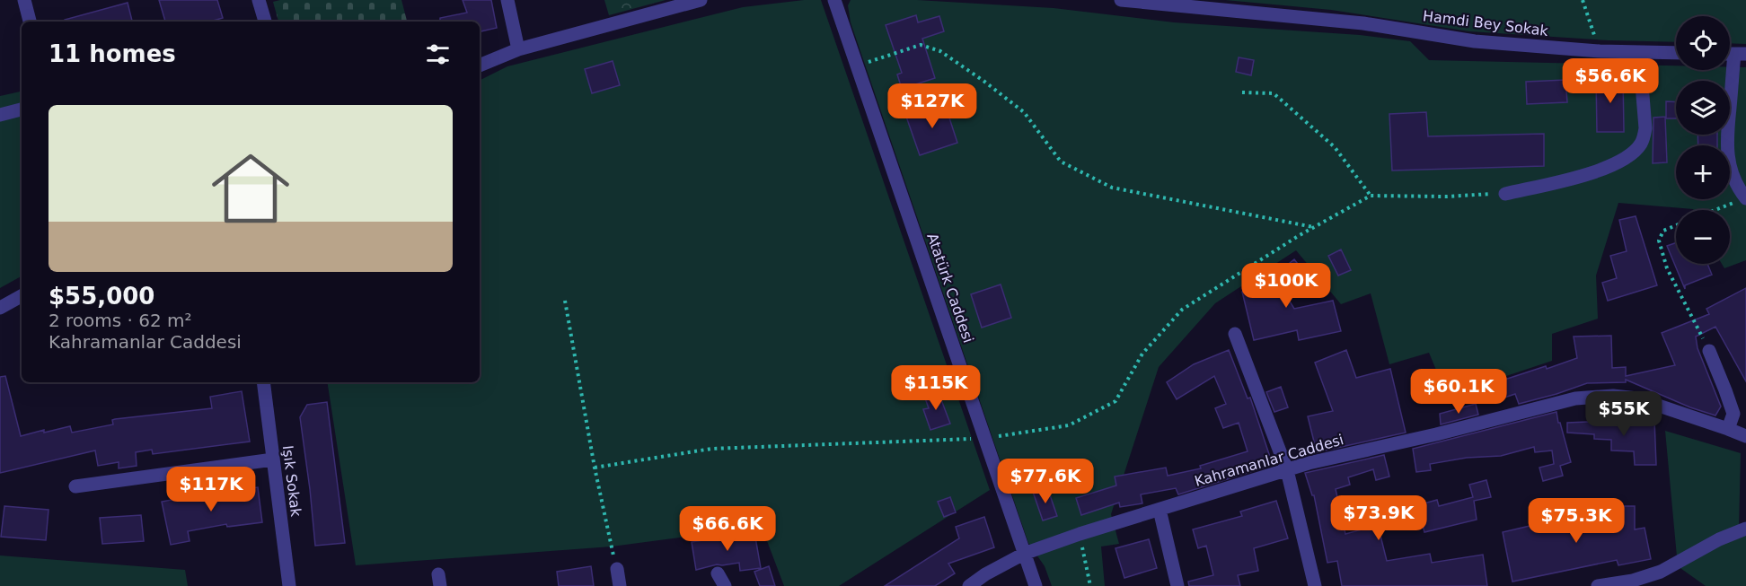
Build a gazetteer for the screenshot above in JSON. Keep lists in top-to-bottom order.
{
  "streets": {
    "street": [
      "Hamdi Bey Sokak",
      "Atatürk Caddesi",
      "Kahramanlar Caddesi",
      "Işık Sokak"
    ]
  },
  "crossings": [
    ["Atatürk Caddesi", "Kahramanlar Caddesi"]
  ],
  "page": {
    "map_buttons": ["+", "−"],
    "heading": "11 homes",
    "price": [
      "$56.6K",
      "$127K",
      "$100K",
      "$115K",
      "$60.1K",
      "$55K",
      "$77.6K",
      "$117K",
      "$73.9K",
      "$75.3K",
      "$66.6K"
    ],
    "list": [
      {
        "name": "$55,000",
        "note": "2 rooms · 62 m² · Kahramanlar Caddesi"
      }
    ]
  }
}
